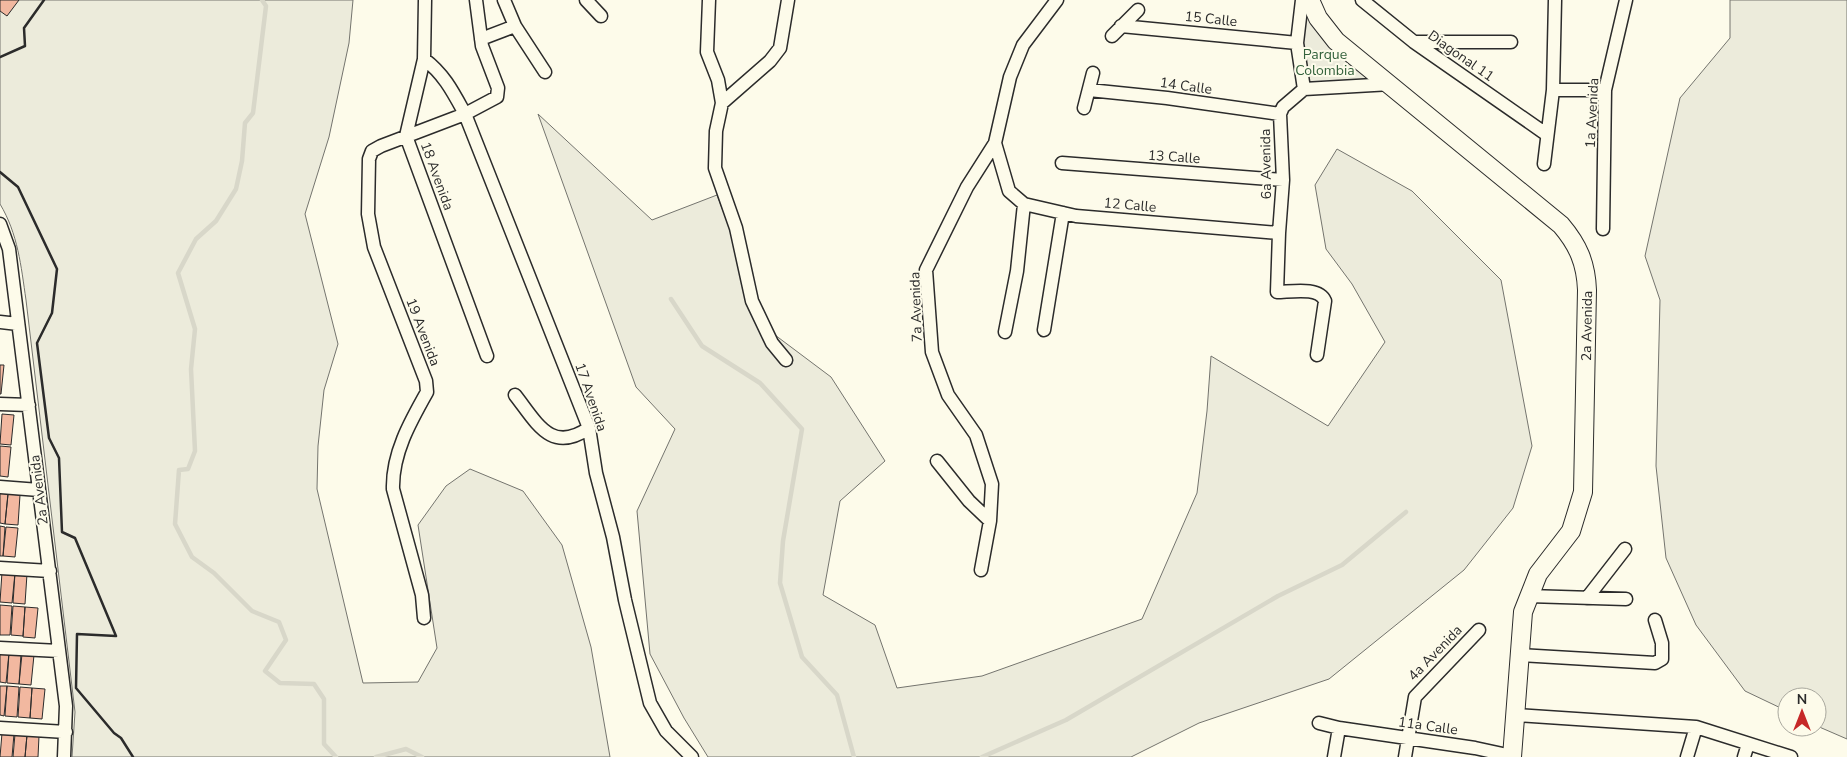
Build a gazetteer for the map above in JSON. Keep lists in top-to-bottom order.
{
  "streets": {
    "main road": ["2a Avenida"],
    "street": [
      "15 Calle",
      "Diagonal 11",
      "14 Calle",
      "1a Avenida",
      "13 Calle",
      "6a Avenida",
      "18 Avenida",
      "12 Calle",
      "7a Avenida",
      "19 Avenida",
      "17 Avenida",
      "4a Avenida",
      "11a Calle"
    ]
  },
  "crossings": [
    ["14 Calle", "6a Avenida"],
    ["13 Calle", "6a Avenida"],
    ["6a Avenida", "12 Calle"],
    ["18 Avenida", "19 Avenida"],
    ["18 Avenida", "17 Avenida"],
    ["2a Avenida", "11a Calle"],
    ["4a Avenida", "11a Calle"]
  ],
  "parks": ["Parque Colombia"],
  "north": "top"
}
